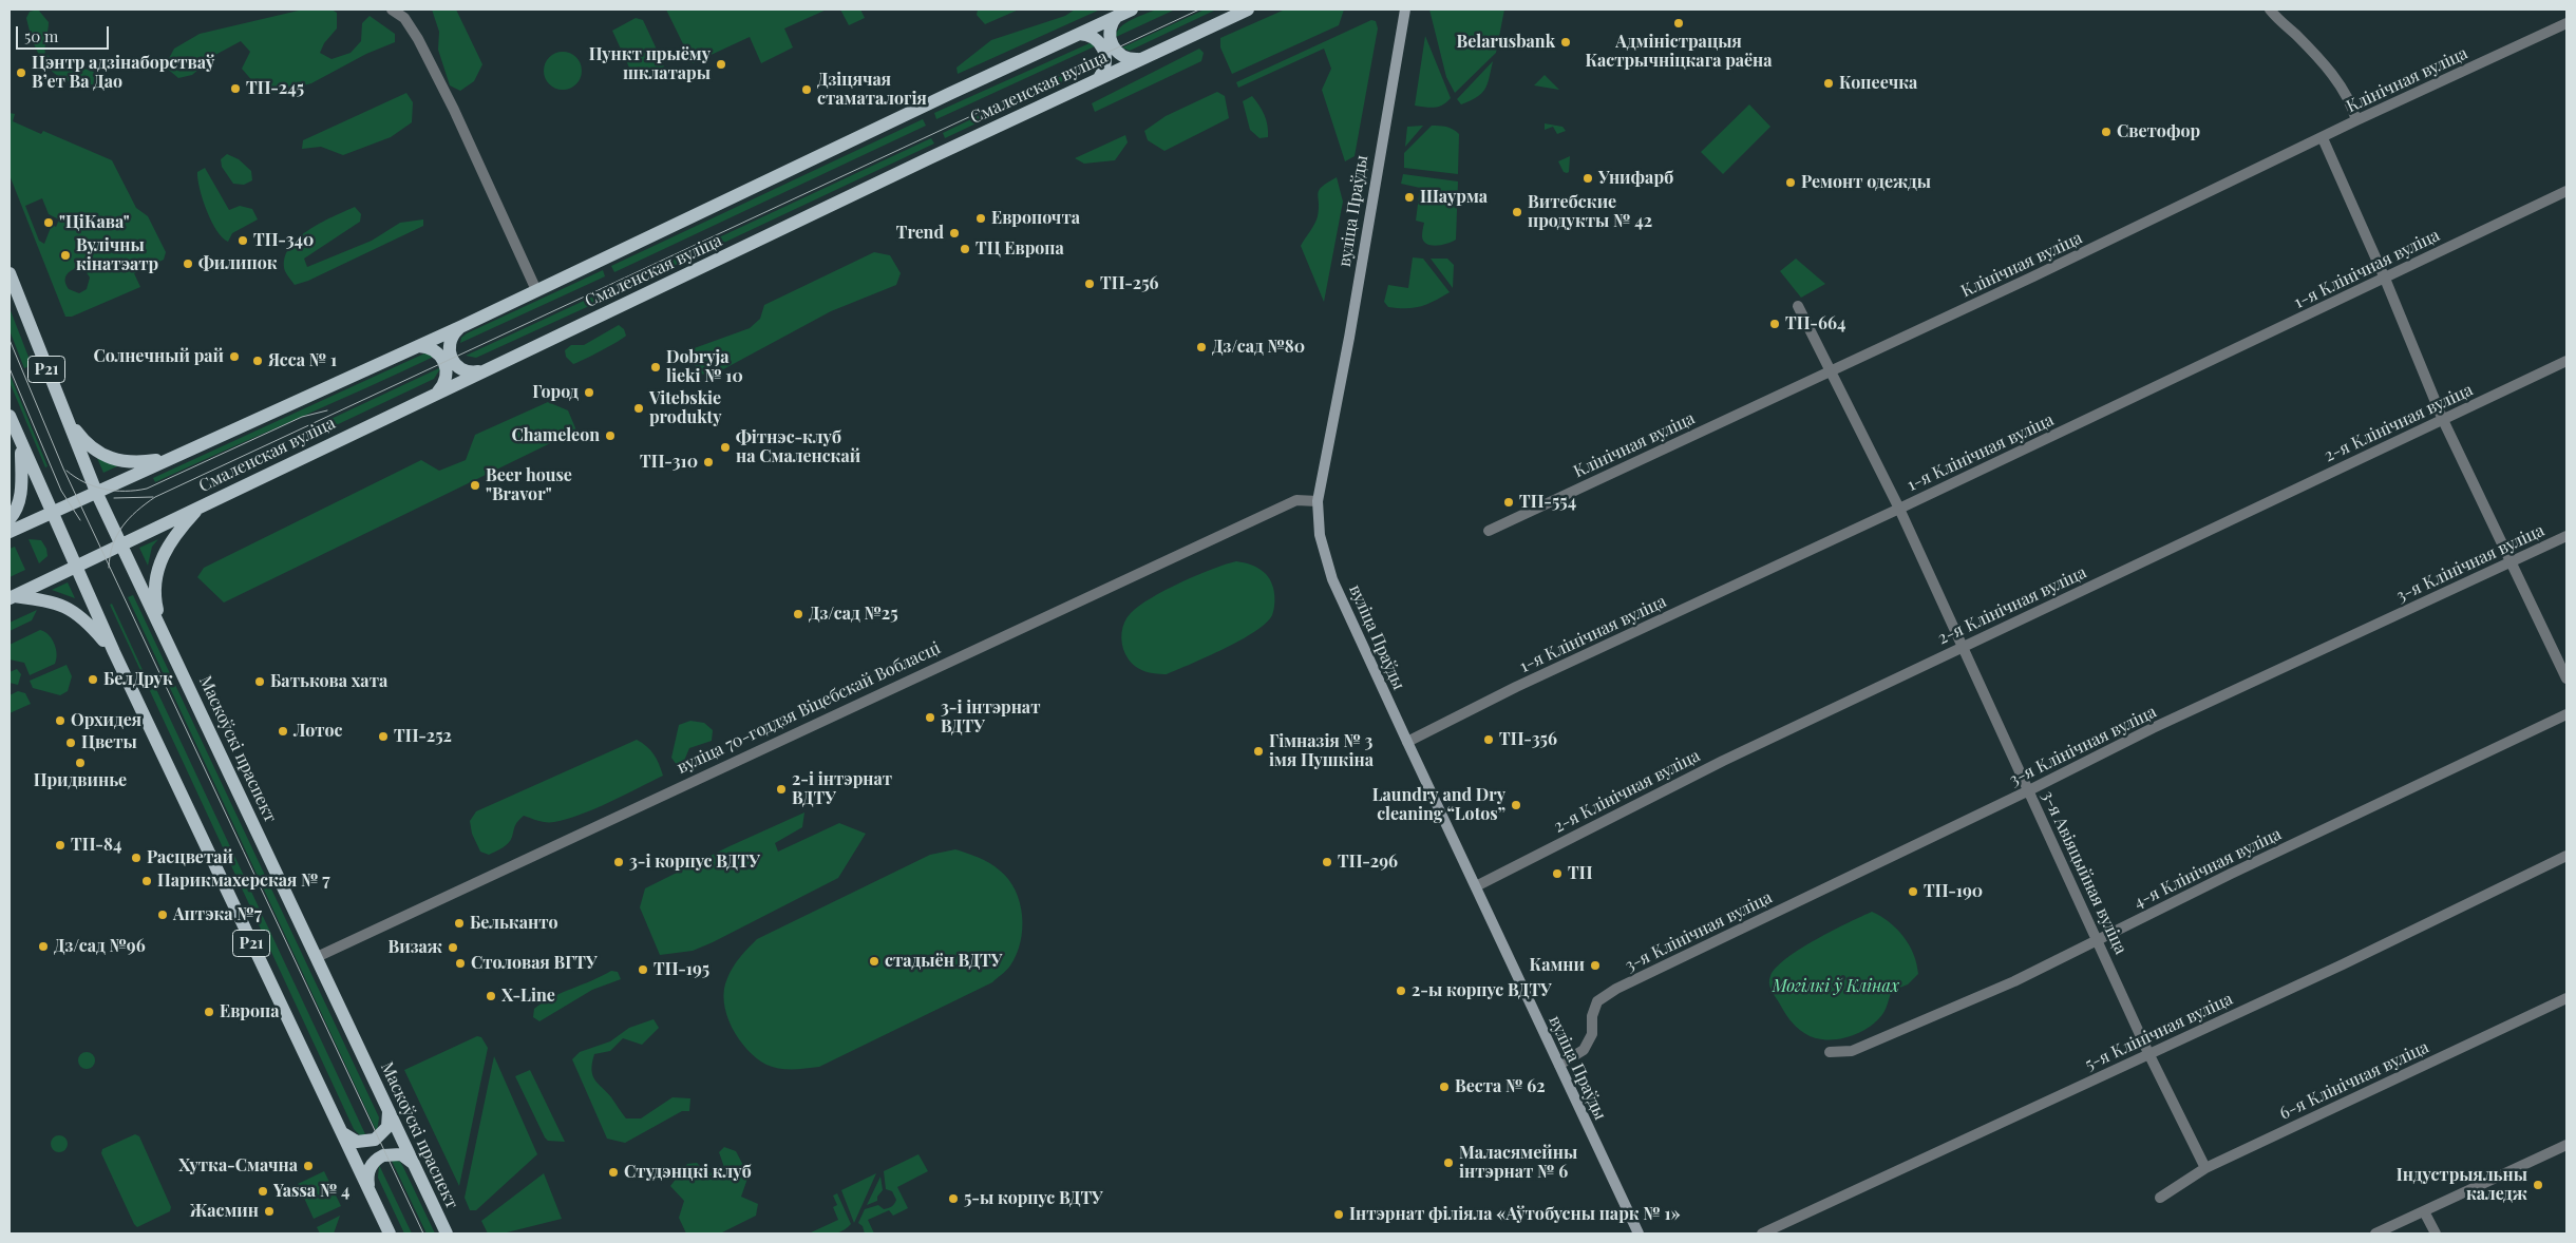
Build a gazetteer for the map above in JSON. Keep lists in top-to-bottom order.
{
  "streets": {
    "main road": [
      "Смаленская вуліца",
      "вуліца Праўды",
      "Р21",
      "Маскоўскі праспект"
    ],
    "street": [
      "Клінічная вуліца",
      "1-я Клінічная вуліца",
      "2-я Клінічная вуліца",
      "3-я Клінічная вуліца",
      "вуліца 70-годдзя Віцебскай Вобласці",
      "4-я Клінічная вуліца",
      "3-я Авіяцыйная вуліца",
      "5-я Клінічная вуліца",
      "6-я Клінічная вуліца"
    ]
  },
  "crossings": [
    ["Клінічная вуліца", "3-я Авіяцыйная вуліца"],
    ["Смаленская вуліца", "Р21"],
    ["Смаленская вуліца", "Маскоўскі праспект"],
    ["вуліца Праўды", "1-я Клінічная вуліца"],
    ["вуліца Праўды", "2-я Клінічная вуліца"],
    ["вуліца Праўды", "3-я Клінічная вуліца"],
    ["вуліца Праўды", "вуліца 70-годдзя Віцебскай Вобласці"],
    ["1-я Клінічная вуліца", "3-я Авіяцыйная вуліца"],
    ["2-я Клінічная вуліца", "3-я Авіяцыйная вуліца"],
    ["3-я Клінічная вуліца", "3-я Авіяцыйная вуліца"],
    ["вуліца 70-годдзя Віцебскай Вобласці", "Маскоўскі праспект"],
    ["4-я Клінічная вуліца", "3-я Авіяцыйная вуліца"],
    ["3-я Авіяцыйная вуліца", "5-я Клінічная вуліца"],
    ["3-я Авіяцыйная вуліца", "6-я Клінічная вуліца"]
  ],
  "parks": ["Могілкі ў Клінах"],
  "places": [
    "Адміністрацыя Кастрычніцкага раёна",
    "Belarusbank",
    "Пункт прыёму шклатары",
    "Цэнтр адзінаборстваў Вʼет Ва Дао",
    "Копеечка",
    "ТП-245",
    "Дзіцячая стаматалогія",
    "Светофор",
    "Унифарб",
    "Ремонт одежды",
    "Шаурма",
    "Витебские продукты № 42",
    "Европочта",
    "\"ЦіКава\"",
    "Trend",
    "ТП-340",
    "ТЦ Европа",
    "Вулічны кінатэатр",
    "Филипок",
    "ТП-256",
    "ТП-664",
    "Дз/сад №80",
    "Солнечный рай",
    "Ясса № 1",
    "Dobryja lieki № 10",
    "Город",
    "Vitebskie produkty",
    "Chameleon",
    "Фітнэс-клуб на Смаленскай",
    "ТП-310",
    "Beer house \"Bravor\"",
    "ТП-554",
    "Дз/сад №25",
    "БелДрук",
    "Батькова хата",
    "3-і інтэрнат ВДТУ",
    "Орхидея",
    "Лотос",
    "ТП-252",
    "ТП-356",
    "Цветы",
    "Гімназія № 3 імя Пушкіна",
    "Придвинье",
    "2-і інтэрнат ВДТУ",
    "Laundry and Dry cleaning “Lotos”",
    "ТП-84",
    "Расцветай",
    "3-і корпус ВДТУ",
    "ТП-296",
    "ТП",
    "Парикмахерская № 7",
    "ТП-190",
    "Аптэка №7",
    "Бельканто",
    "Дз/сад №96",
    "Визаж",
    "стадыён ВДТУ",
    "Столовая ВГТУ",
    "Камни",
    "ТП-195",
    "2-ы корпус ВДТУ",
    "X-Line",
    "Европа",
    "Веста № 62",
    "Маласямейны інтэрнат № 6",
    "Хутка-Смачна",
    "Студэнцкі клуб",
    "Індустрыяльны каледж",
    "Yassa № 4",
    "5-ы корпус ВДТУ",
    "Жасмин",
    "Інтэрнат філіяла «Аўтобусны парк № 1»"
  ],
  "scale_bar": "50 m"
}
